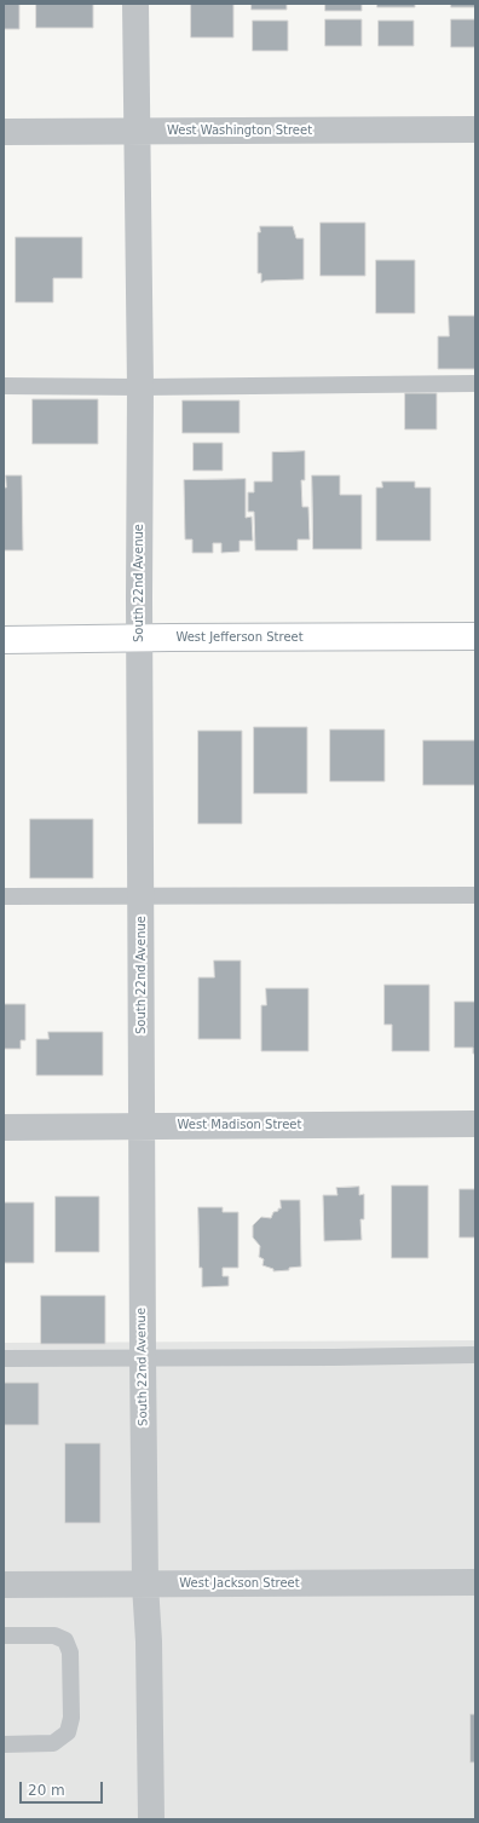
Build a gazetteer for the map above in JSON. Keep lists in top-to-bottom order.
{
  "streets": {
    "street": [
      "West Washington Street",
      "South 22nd Avenue",
      "West Jefferson Street",
      "West Madison Street",
      "West Jackson Street"
    ]
  },
  "crossings": [
    ["West Washington Street", "South 22nd Avenue"],
    ["South 22nd Avenue", "West Jefferson Street"],
    ["South 22nd Avenue", "West Madison Street"],
    ["South 22nd Avenue", "West Jackson Street"]
  ],
  "scale_bar": "20 m"
}
